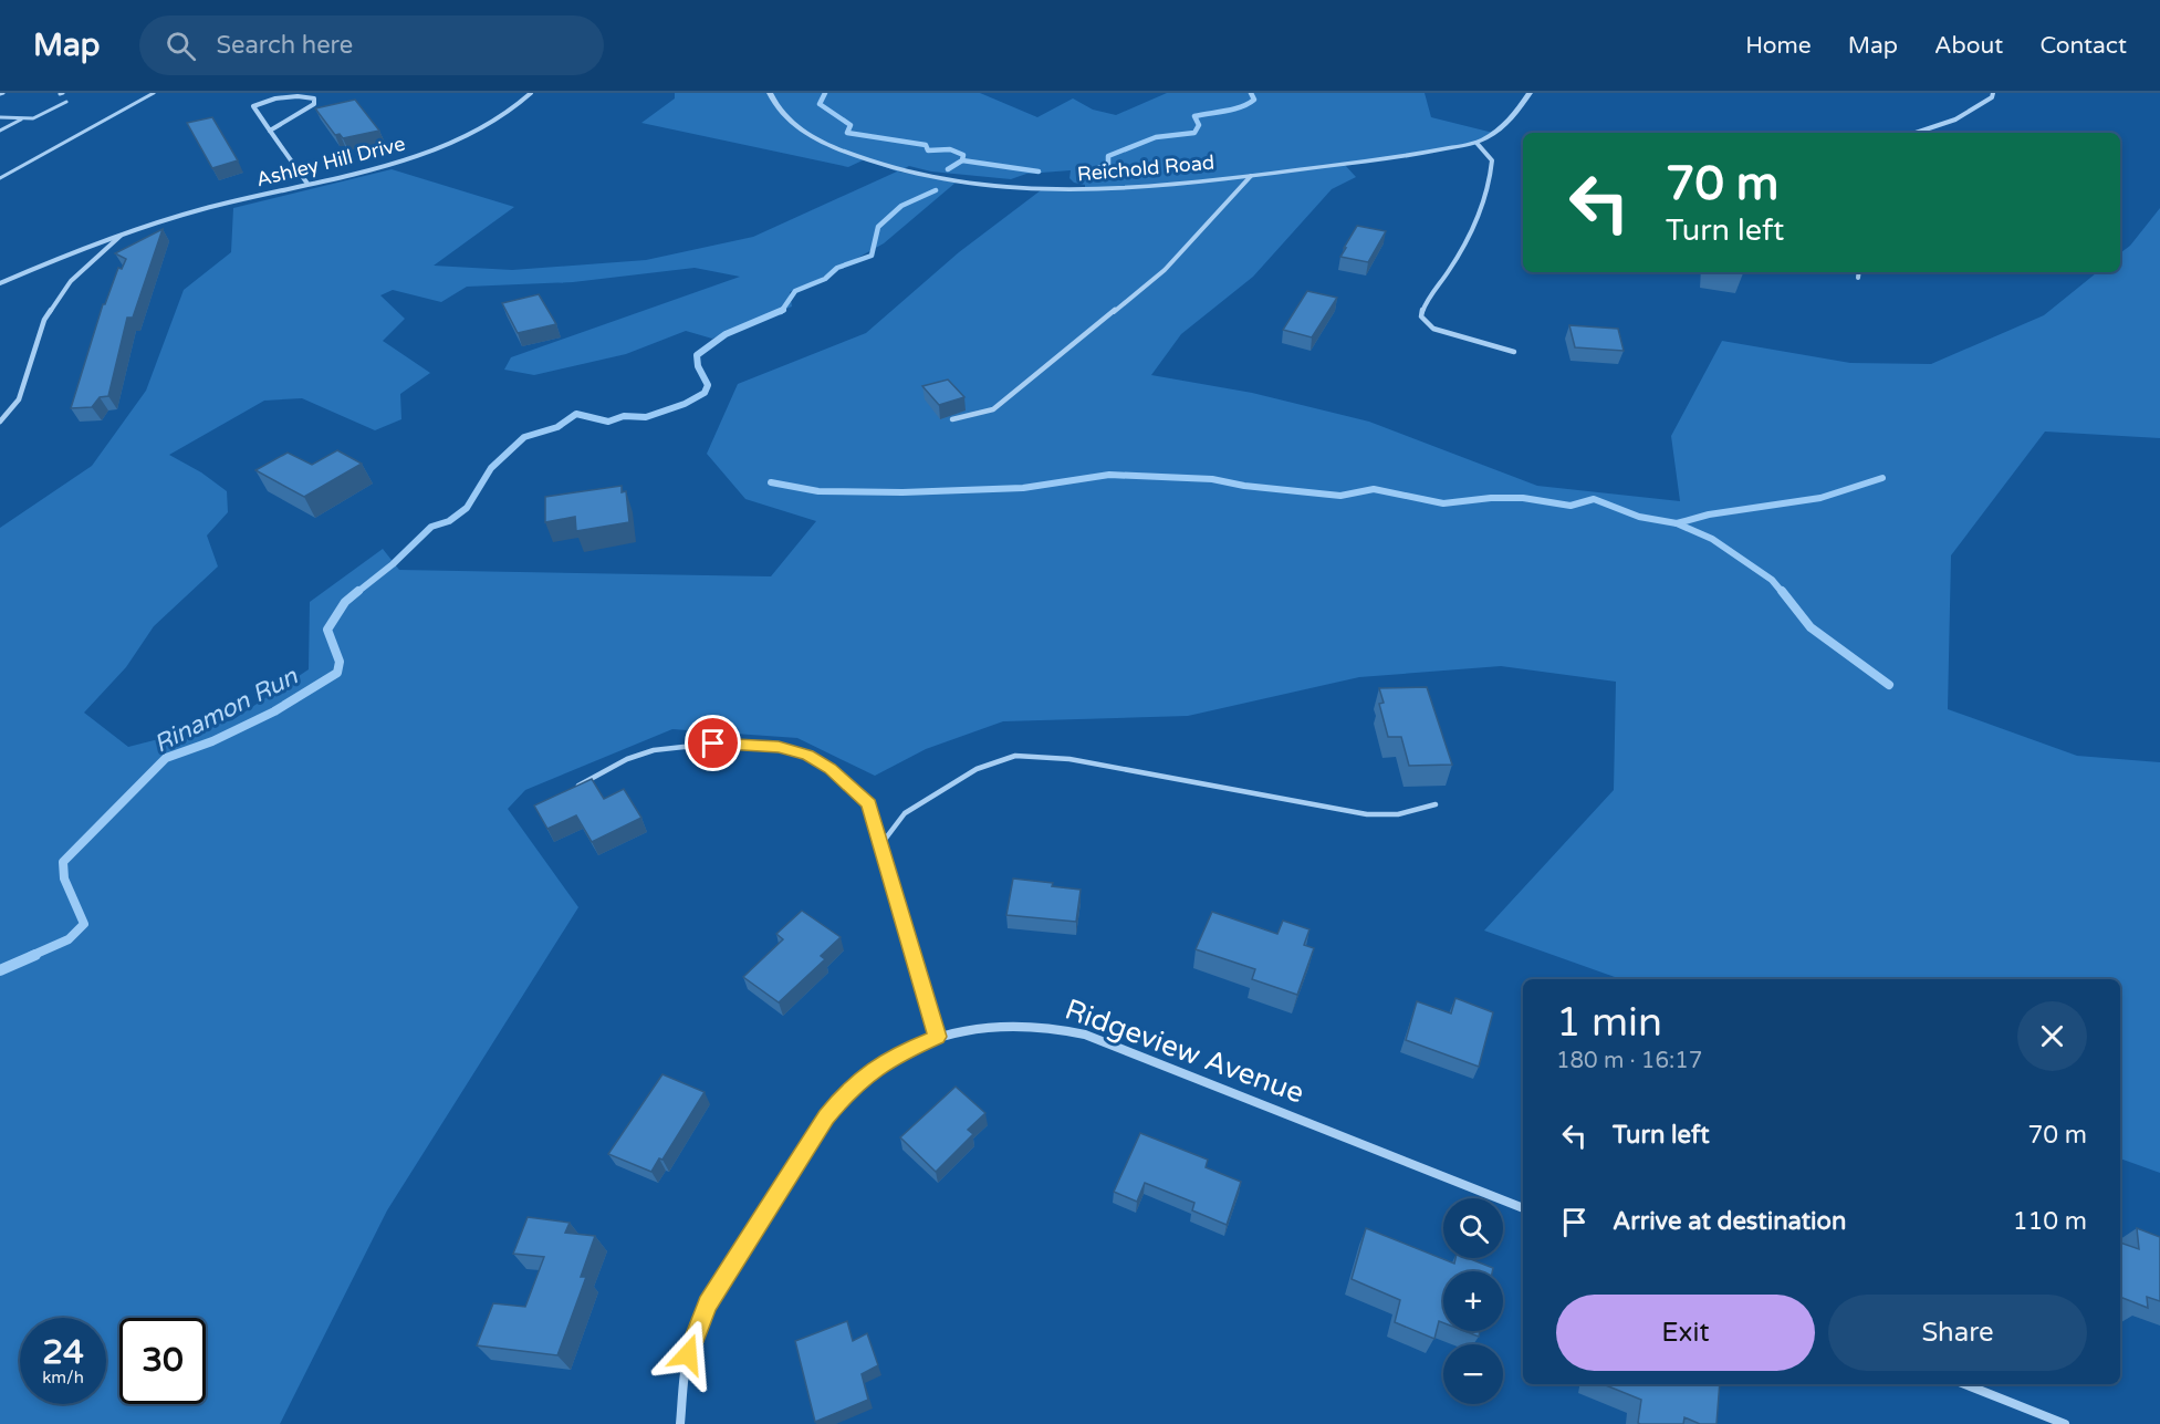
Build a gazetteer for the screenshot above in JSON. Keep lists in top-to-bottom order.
{
  "streets": {
    "street": ["Ashley Hill Drive", "Reichold Road", "Ridgeview Avenue"]
  },
  "water": ["Rinamon Run"],
  "page": {
    "header": "Map",
    "search": "Search here",
    "nav": [
      "Home",
      "Map",
      "About",
      "Contact"
    ],
    "turn": ["70 m", "Turn left"],
    "heading": ["1 min", "180 m · 16:17"],
    "list": [
      {
        "name": "Turn left",
        "value": "70 m"
      },
      {
        "name": "Arrive at destination",
        "value": "110 m"
      }
    ],
    "map_buttons": ["+", "−"],
    "buttons": ["Exit", "Share"],
    "speed": "24 km/h",
    "limit": "30"
  }
}
